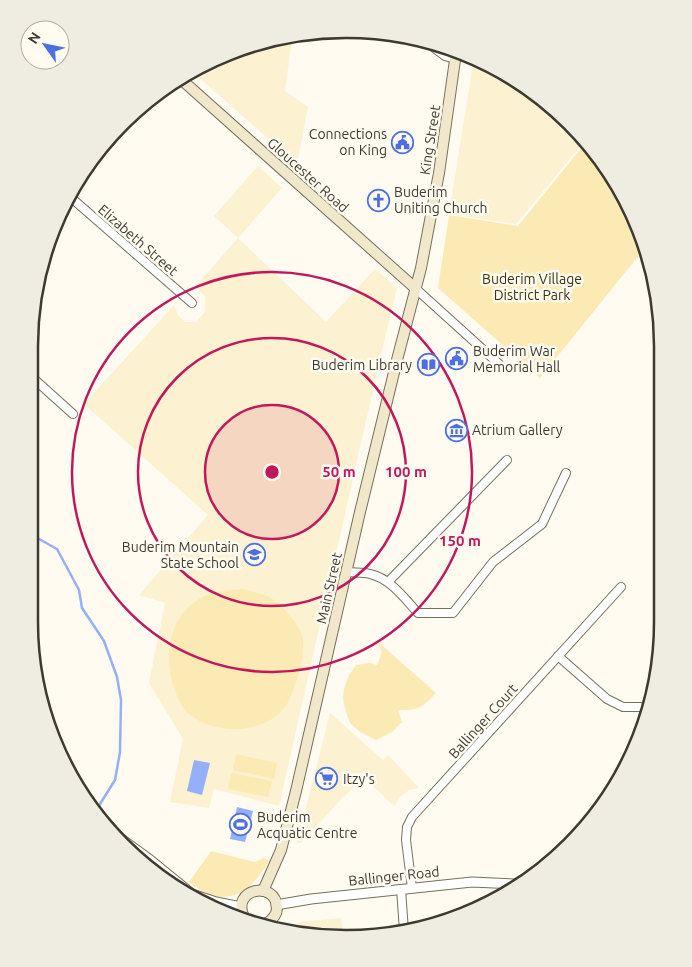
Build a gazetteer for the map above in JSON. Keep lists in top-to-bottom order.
{
  "streets": {
    "main road": ["King Street", "Gloucester Road", "Main Street"],
    "street": ["Elizabeth Street", "Ballinger Court", "Ballinger Road"]
  },
  "crossings": [
    ["King Street", "Gloucester Road"],
    ["King Street", "Main Street"],
    ["Gloucester Road", "Main Street"],
    ["Ballinger Court", "Ballinger Road"]
  ],
  "parks": ["Buderim Village District Park"],
  "places": {
    "public building": ["Connections on King", "Buderim War Memorial Hall"],
    "church": ["Buderim Uniting Church"],
    "library": ["Buderim Library"],
    "museum": ["Atrium Gallery"],
    "school or university": ["Buderim Mountain State School"],
    "supermarket": ["Itzy's"],
    "sports": ["Buderim Acquatic Centre"]
  },
  "north": "top left",
  "rings": ["50 m", "100 m", "150 m"]
}
